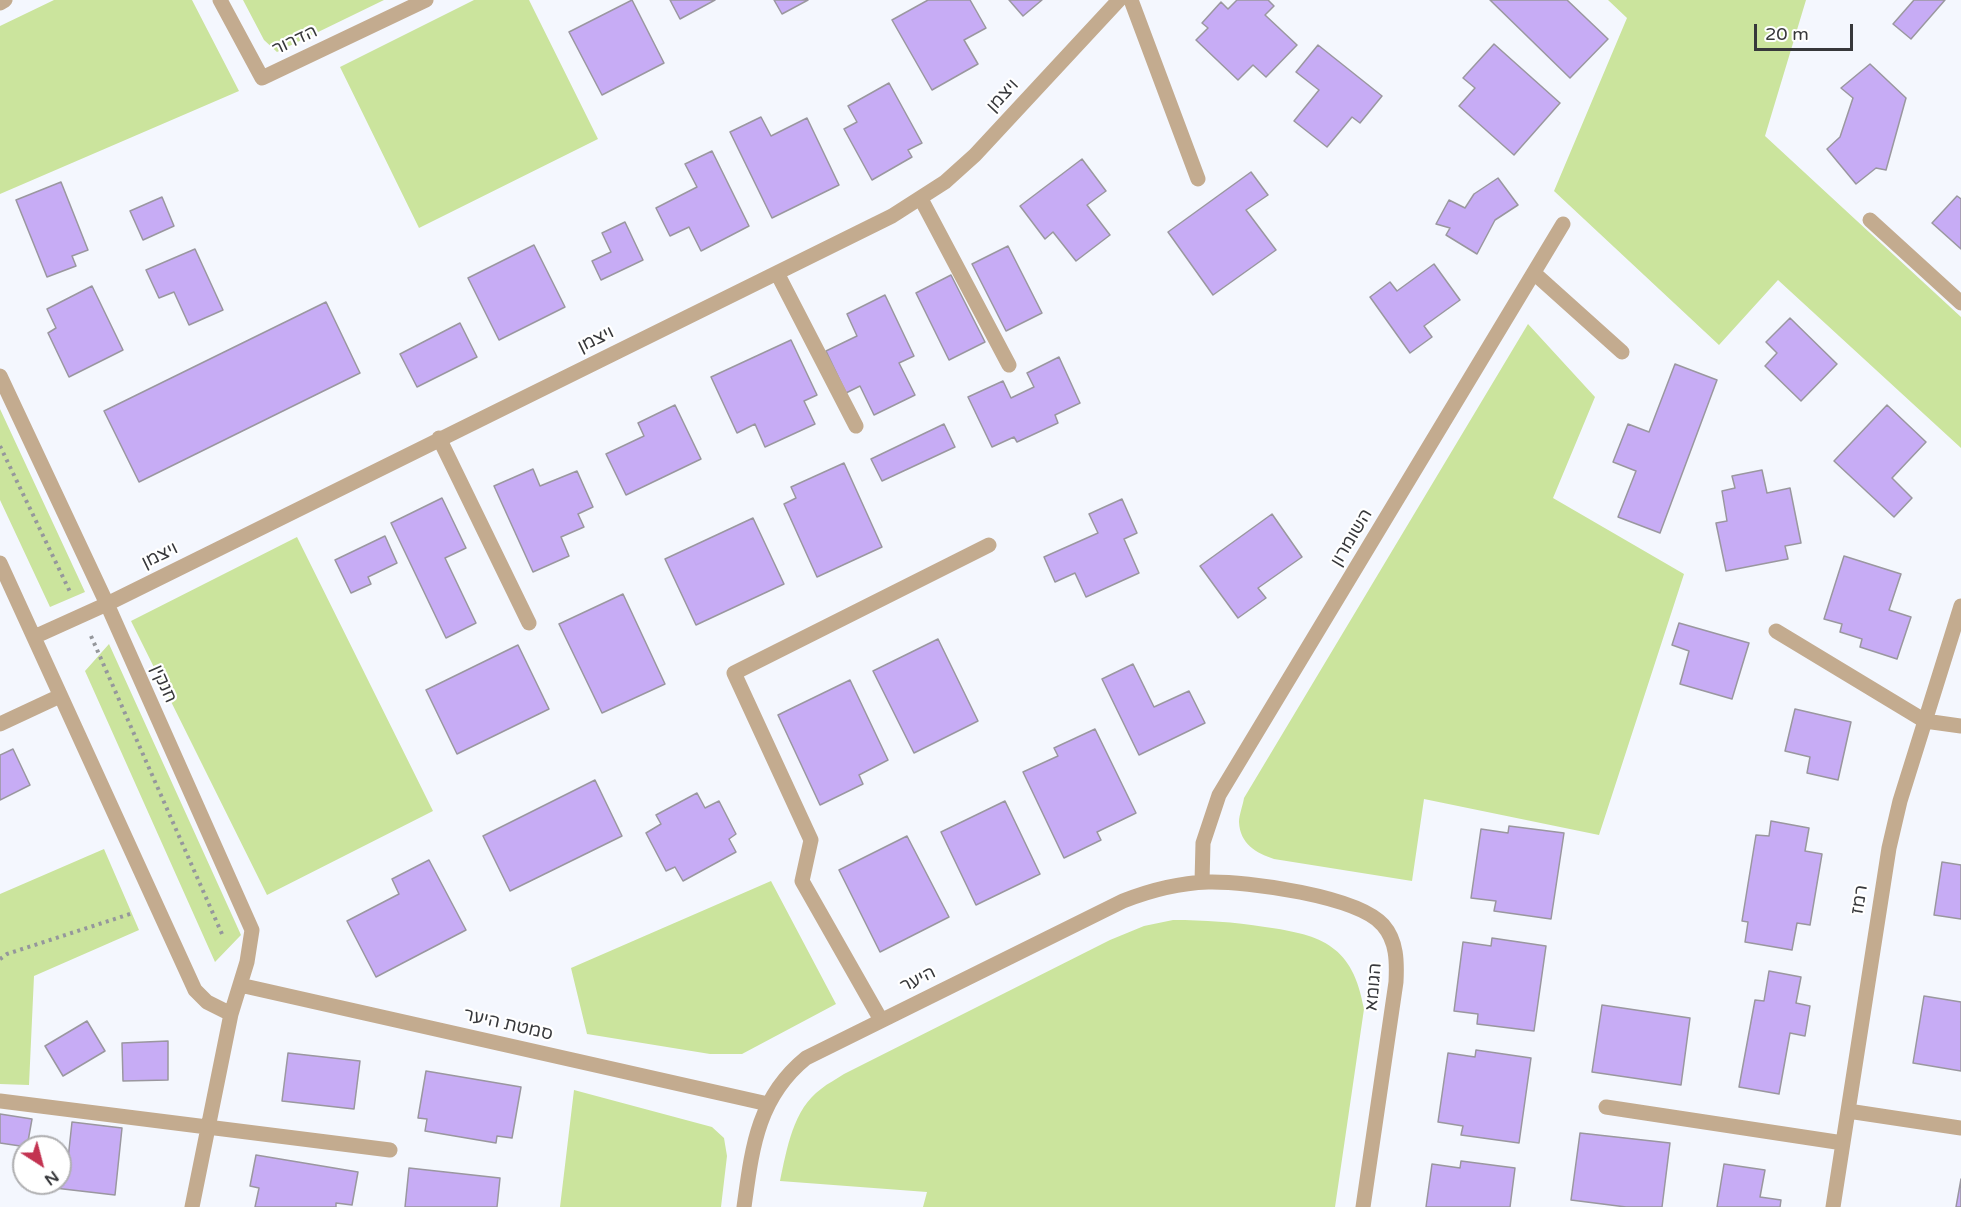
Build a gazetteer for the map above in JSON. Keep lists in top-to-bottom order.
{
  "streets": {
    "street": [
      "הדרור",
      "ויצמן",
      "השומרון",
      "חנקין",
      "רמז",
      "היער",
      "הגומא",
      "סמטת היער"
    ]
  },
  "crossings": [
    ["ויצמן", "חנקין"],
    ["השומרון", "היער"],
    ["השומרון", "הגומא"],
    ["חנקין", "סמטת היער"],
    ["היער", "הגומא"],
    ["היער", "סמטת היער"]
  ],
  "scale_bar": "20 m",
  "north": "bottom right"
}
